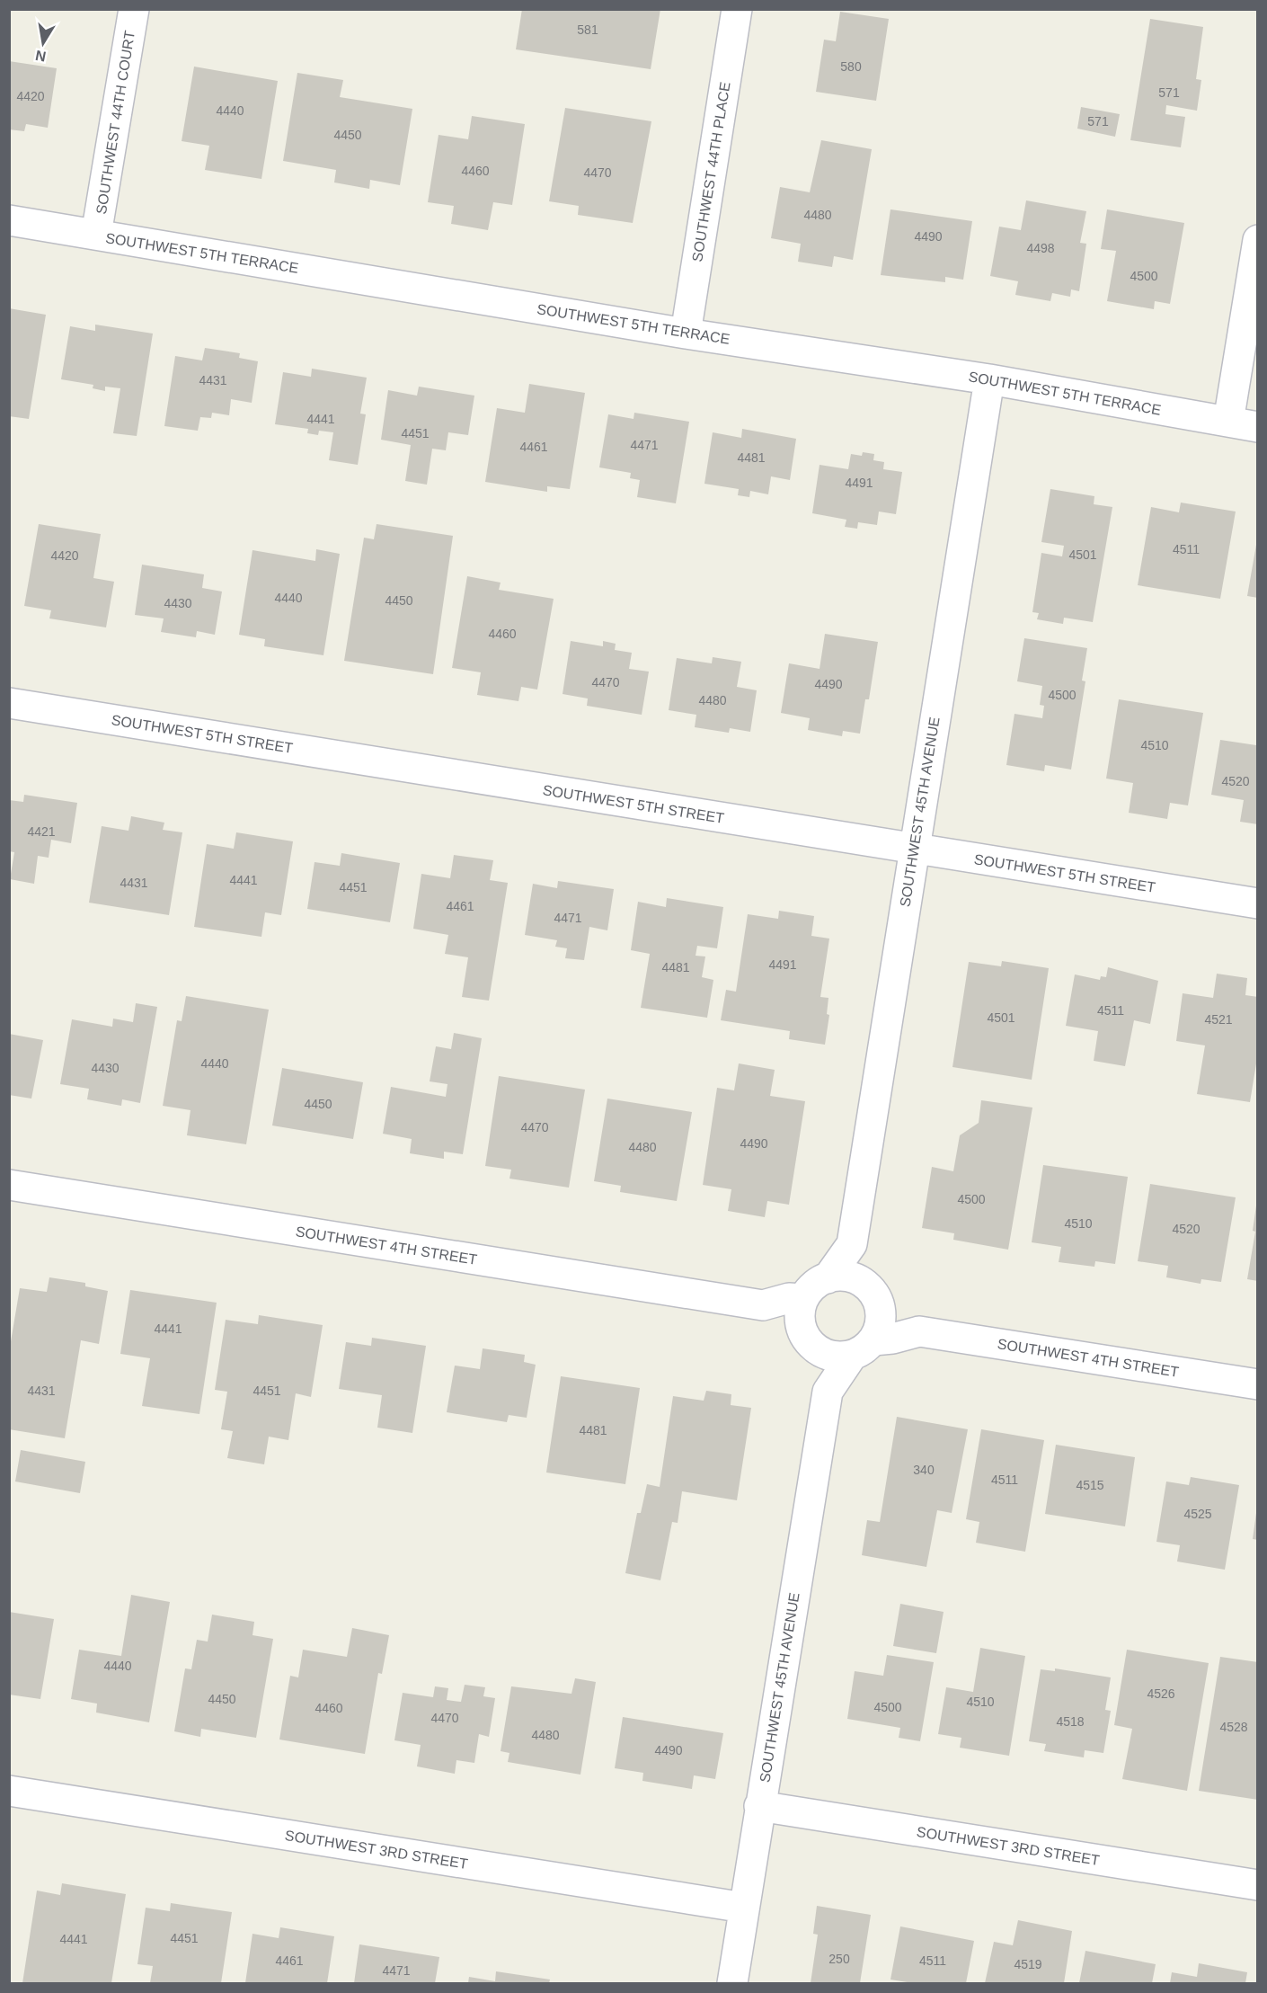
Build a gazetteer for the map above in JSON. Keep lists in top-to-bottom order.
{
  "streets": {
    "street": [
      "SOUTHWEST 44TH COURT",
      "SOUTHWEST 44TH PLACE",
      "SOUTHWEST 5TH TERRACE",
      "SOUTHWEST 5TH STREET",
      "SOUTHWEST 45TH AVENUE",
      "SOUTHWEST 4TH STREET",
      "SOUTHWEST 3RD STREET"
    ]
  },
  "crossings": [
    ["SOUTHWEST 44TH COURT", "SOUTHWEST 5TH TERRACE"],
    ["SOUTHWEST 44TH PLACE", "SOUTHWEST 5TH TERRACE"],
    ["SOUTHWEST 5TH TERRACE", "SOUTHWEST 45TH AVENUE"],
    ["SOUTHWEST 5TH STREET", "SOUTHWEST 45TH AVENUE"],
    ["SOUTHWEST 45TH AVENUE", "SOUTHWEST 4TH STREET"],
    ["SOUTHWEST 45TH AVENUE", "SOUTHWEST 3RD STREET"]
  ],
  "house_numbers": [
    "581",
    "580",
    "571",
    "4420",
    "4440",
    "571",
    "4450",
    "4460",
    "4470",
    "4480",
    "4490",
    "4498",
    "4500",
    "4431",
    "4441",
    "4451",
    "4471",
    "4461",
    "4481",
    "4491",
    "4511",
    "4501",
    "4420",
    "4440",
    "4450",
    "4430",
    "4460",
    "4470",
    "4490",
    "4500",
    "4480",
    "4510",
    "4520",
    "4421",
    "4441",
    "4431",
    "4451",
    "4461",
    "4471",
    "4491",
    "4481",
    "4511",
    "4501",
    "4521",
    "4440",
    "4430",
    "4450",
    "4470",
    "4490",
    "4480",
    "4500",
    "4510",
    "4520",
    "4441",
    "4431",
    "4451",
    "4481",
    "340",
    "4511",
    "4515",
    "4525",
    "4440",
    "4526",
    "4450",
    "4510",
    "4500",
    "4460",
    "4470",
    "4518",
    "4528",
    "4480",
    "4490",
    "4451",
    "4441",
    "250",
    "4461",
    "4511",
    "4519",
    "4471"
  ],
  "north": "bottom"
}
